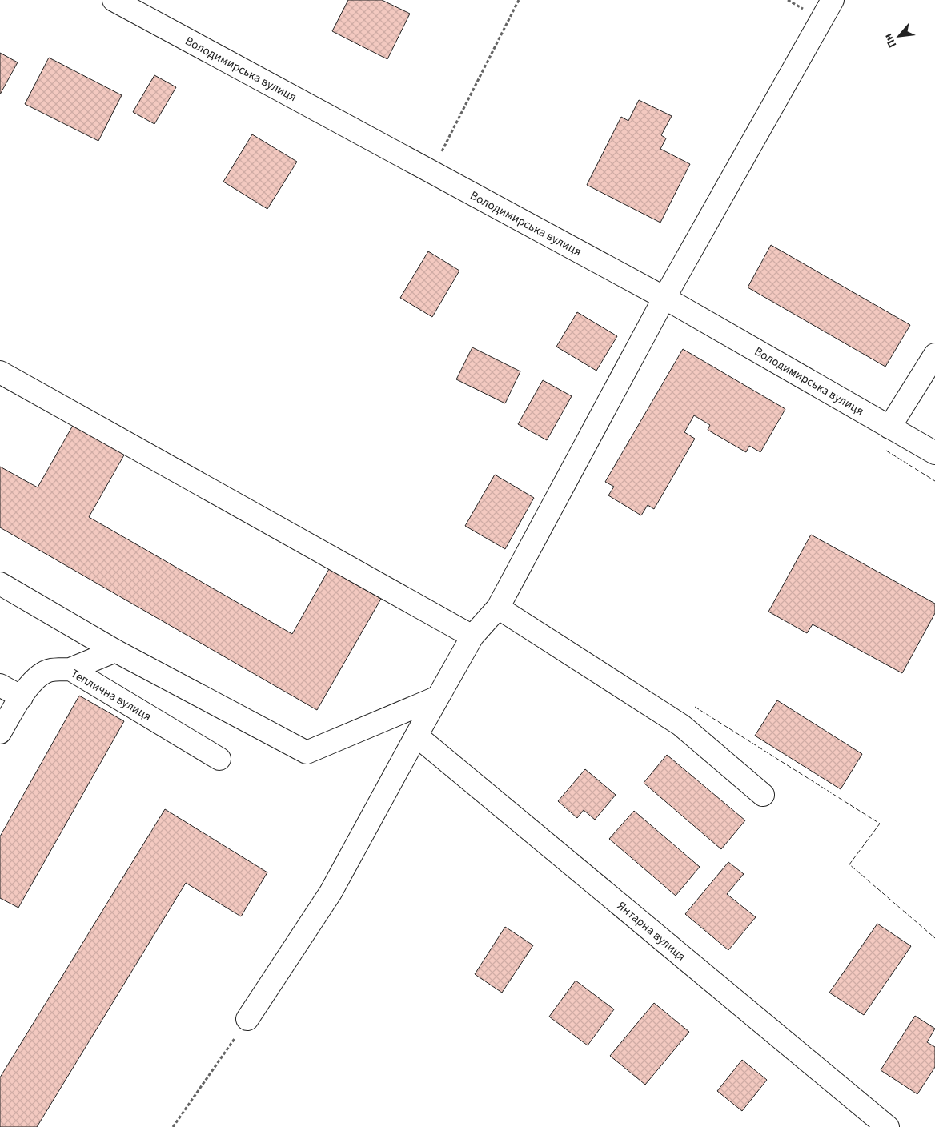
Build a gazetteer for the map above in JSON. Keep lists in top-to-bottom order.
{
  "streets": {
    "street": ["Володимирська вулиця", "Теплична вулиця", "Янтарна вулиця"]
  },
  "north": "bottom left"
}
